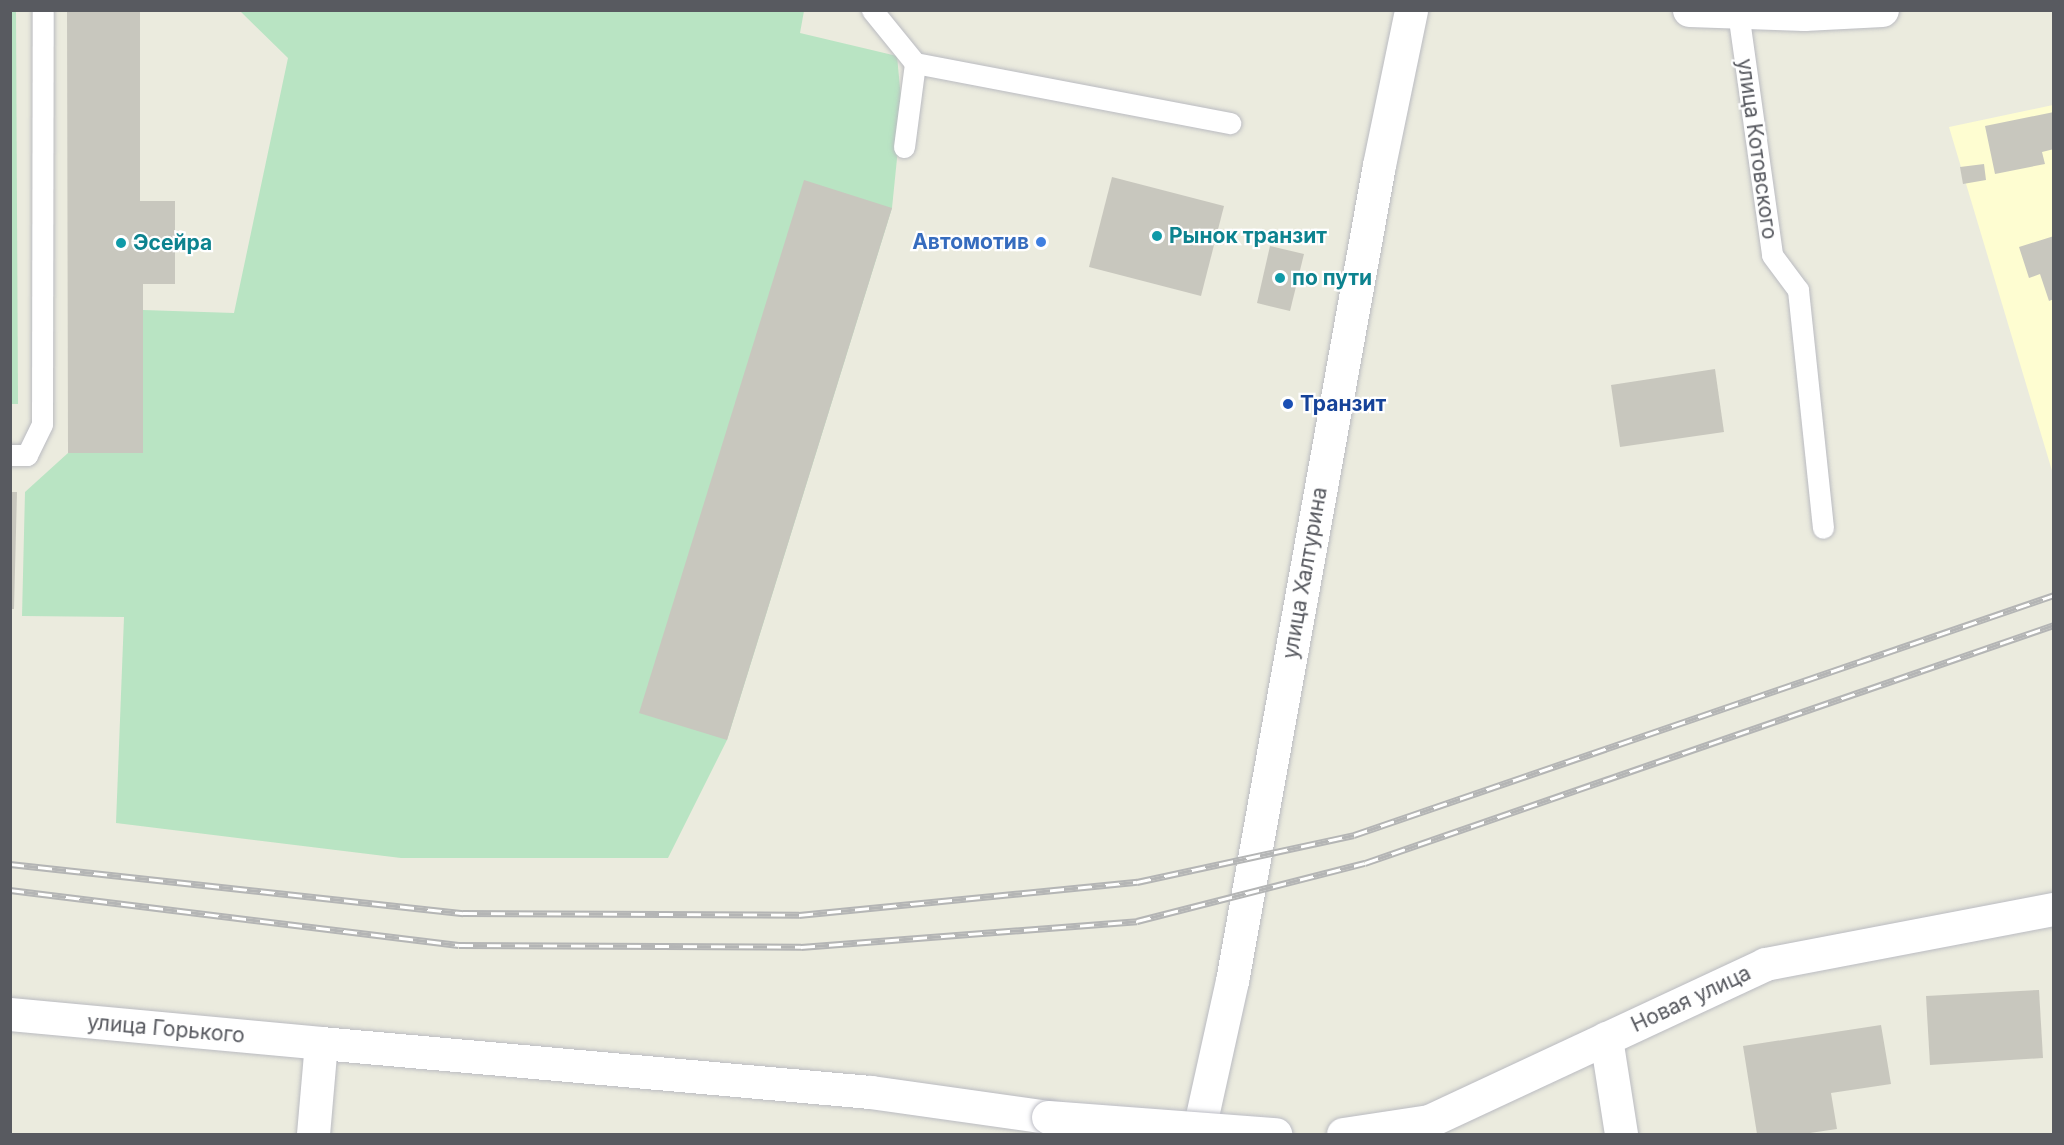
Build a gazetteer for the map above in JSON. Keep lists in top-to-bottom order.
{
  "streets": {
    "street": ["улица Халтурина", "Новая улица", "улица Горького"],
    "lane": ["улица Котовского"]
  },
  "places": [
    "Рынок транзит",
    "Автомотив",
    "Эсейра",
    "по пути",
    "Транзит"
  ]
}
